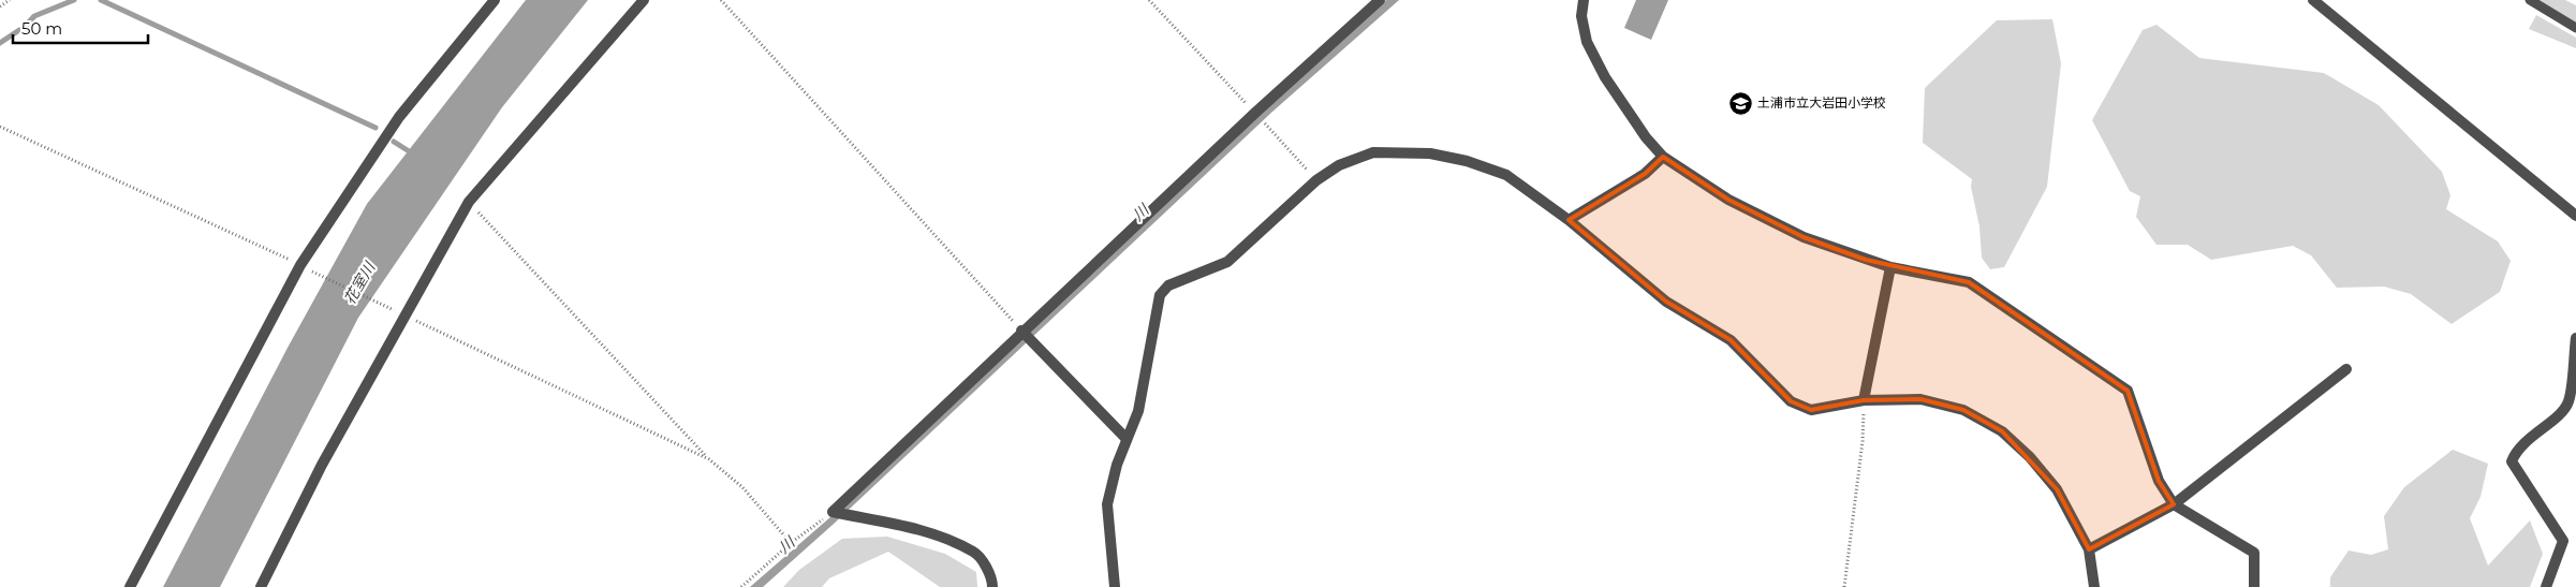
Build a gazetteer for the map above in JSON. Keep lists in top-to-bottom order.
{
  "water": ["川", "花室川"],
  "places": {
    "school or university": ["土浦市立大岩田小学校"]
  },
  "scale_bar": "50 m"
}
